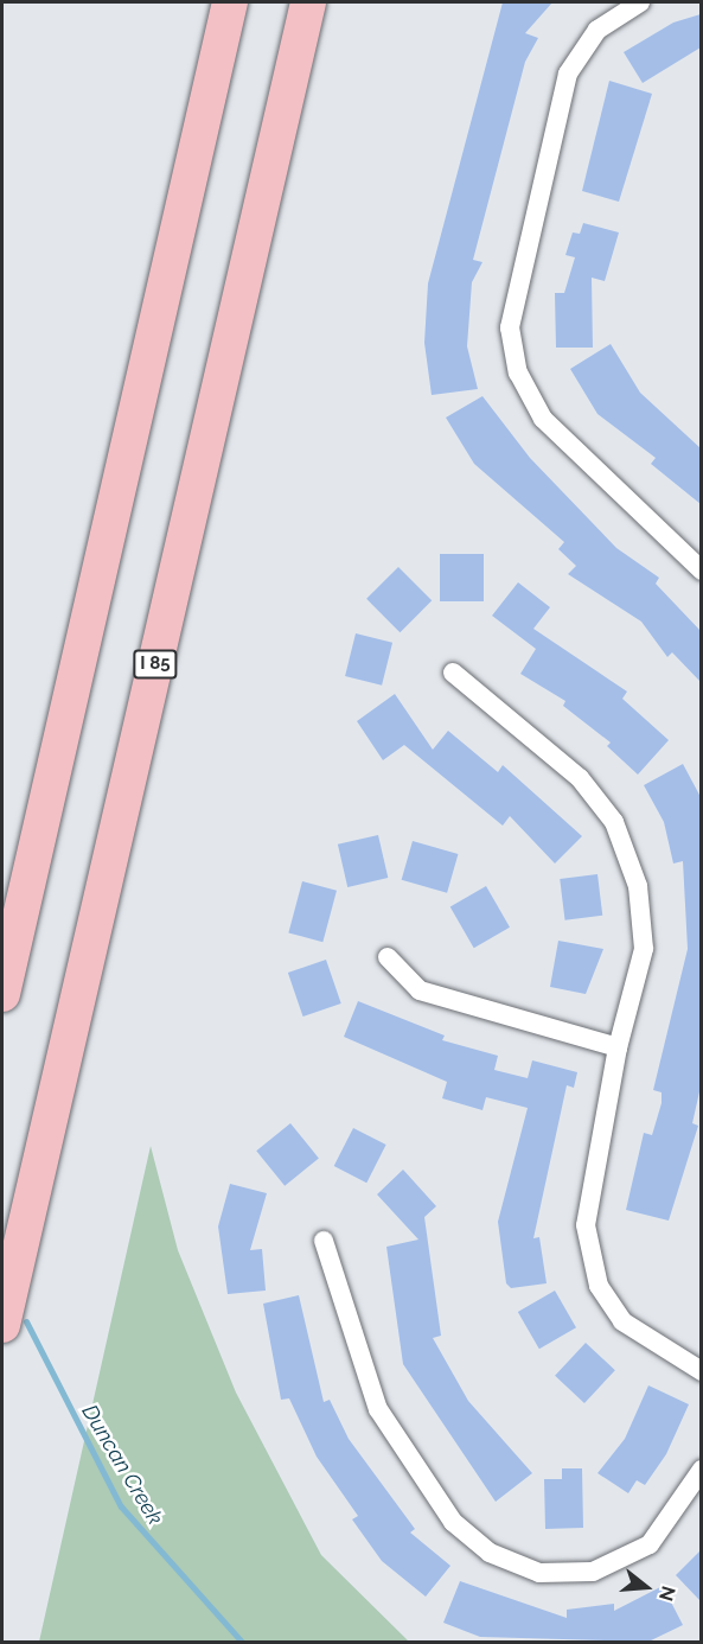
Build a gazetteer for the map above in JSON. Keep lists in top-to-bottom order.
{
  "streets": {
    "highway": ["I 85"]
  },
  "water": ["Duncan Creek"],
  "north": "right"
}
